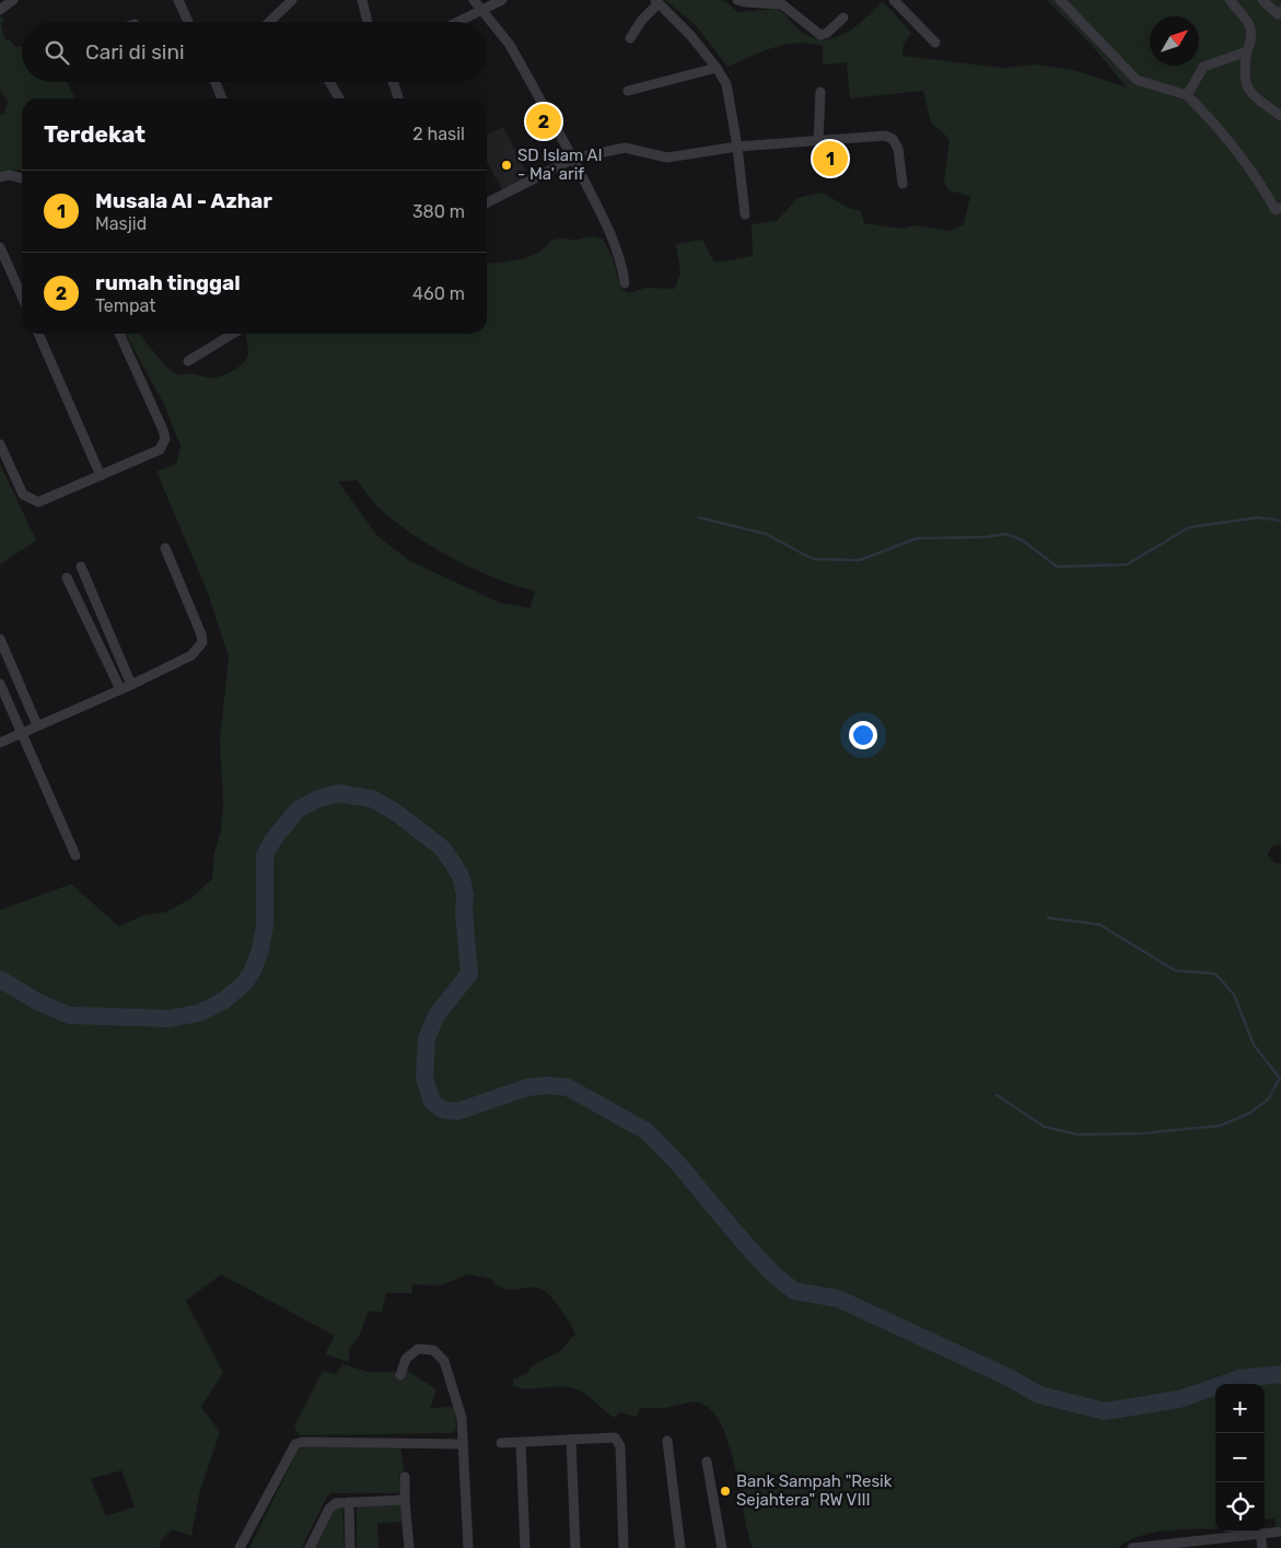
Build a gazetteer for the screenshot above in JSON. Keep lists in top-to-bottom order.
{
  "places": ["SD Islam Al - Ma' arif", "Bank Sampah \"Resik Sejahtera\" RW VIII"],
  "north": "top right",
  "page": {
    "search": "Cari di sini",
    "heading": ["Terdekat", "2 hasil"],
    "pins": ["2", "1"],
    "list": [
      {
        "mark": "1",
        "name": "Musala Al - Azhar",
        "note": "Masjid",
        "value": "380 m"
      },
      {
        "mark": "2",
        "name": "rumah tinggal",
        "note": "Tempat",
        "value": "460 m"
      }
    ],
    "map_buttons": ["+", "−"]
  }
}
